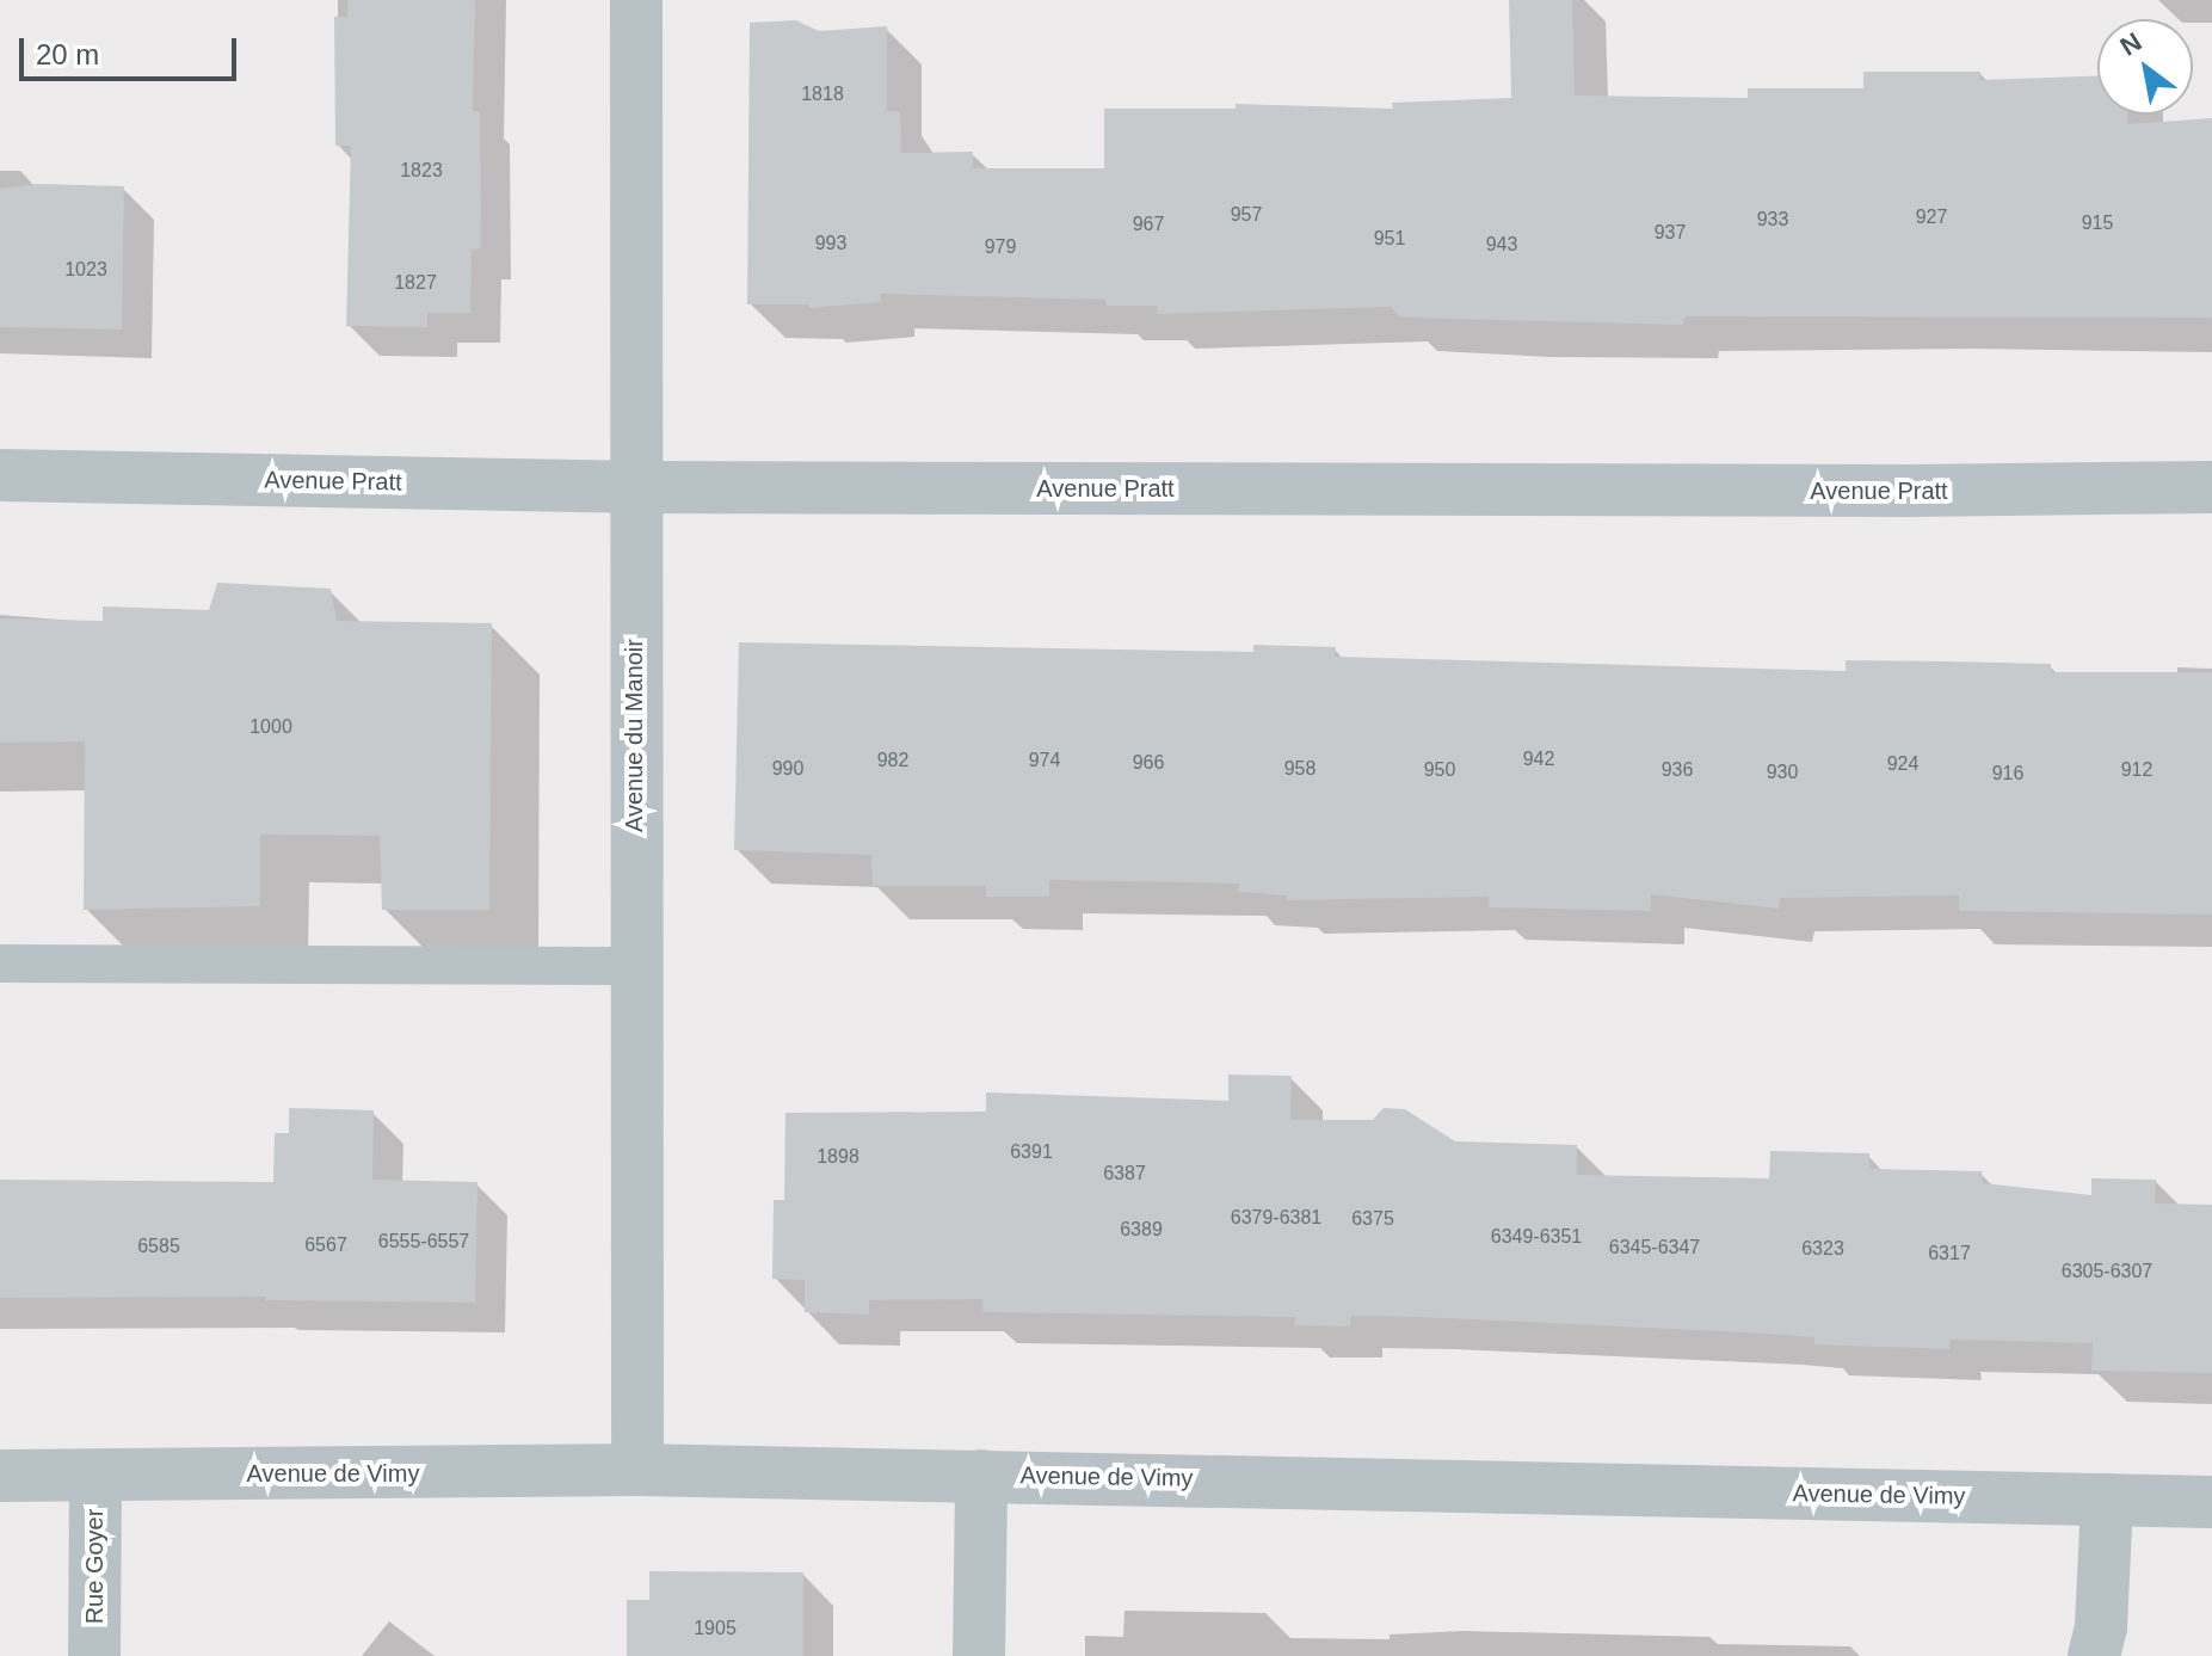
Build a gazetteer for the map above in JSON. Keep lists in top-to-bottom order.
{
  "streets": {
    "street": [
      "Avenue Pratt",
      "Avenue du Manoir",
      "Avenue de Vimy",
      "Rue Goyer"
    ]
  },
  "crossings": [
    ["Avenue Pratt", "Avenue du Manoir"],
    ["Avenue du Manoir", "Avenue de Vimy"],
    ["Avenue de Vimy", "Rue Goyer"]
  ],
  "house_numbers": [
    "1818",
    "1823",
    "957",
    "927",
    "933",
    "915",
    "967",
    "937",
    "951",
    "993",
    "943",
    "979",
    "1023",
    "1827",
    "1000",
    "942",
    "982",
    "974",
    "966",
    "924",
    "990",
    "958",
    "950",
    "936",
    "912",
    "930",
    "916",
    "6391",
    "1898",
    "6387",
    "6379-6381",
    "6375",
    "6389",
    "6349-6351",
    "6555-6557",
    "6567",
    "6585",
    "6345-6347",
    "6323",
    "6317",
    "6305-6307",
    "1905"
  ],
  "scale_bar": "20 m",
  "north": "top left"
}
